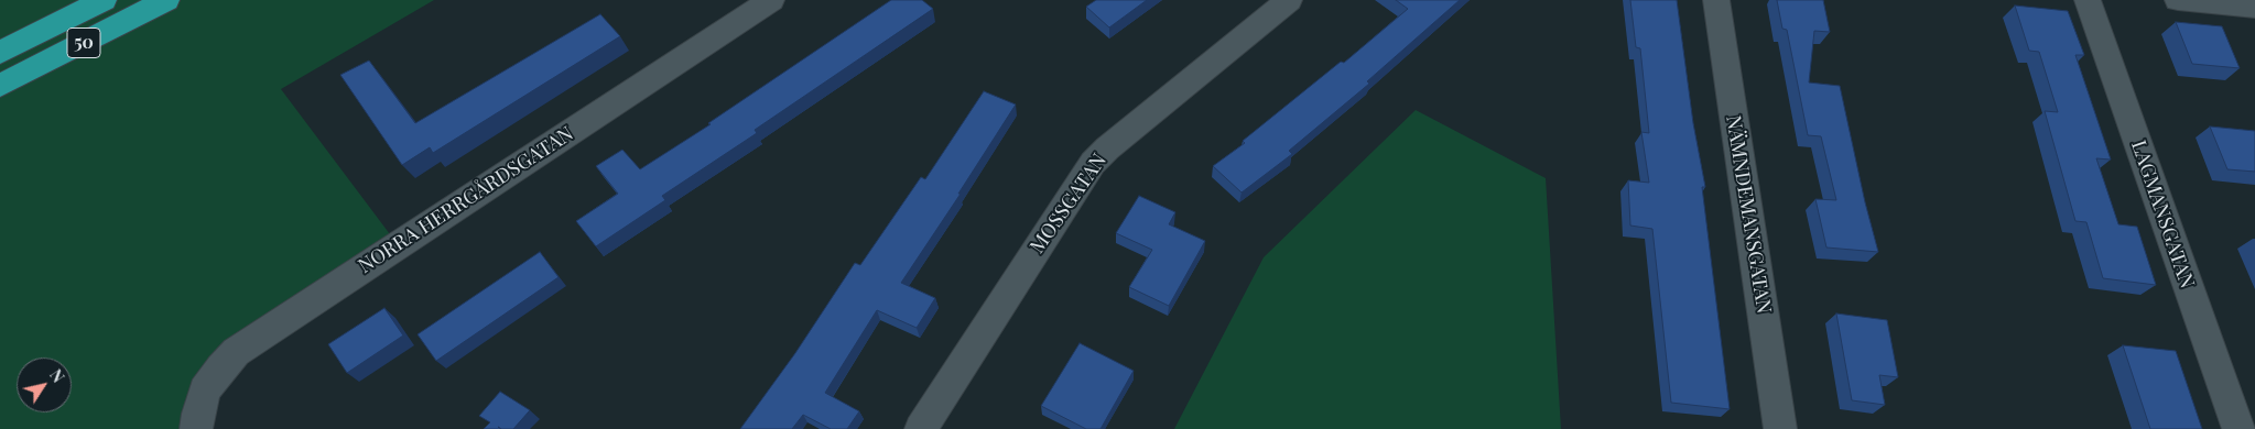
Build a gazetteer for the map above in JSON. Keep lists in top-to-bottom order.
{
  "streets": {
    "highway": ["50"],
    "street": [
      "NORRA HERRGÅRDSGATAN",
      "MOSSGATAN",
      "NÄMNDEMANSGATAN",
      "LAGMANSGATAN"
    ]
  },
  "north": "top right"
}
